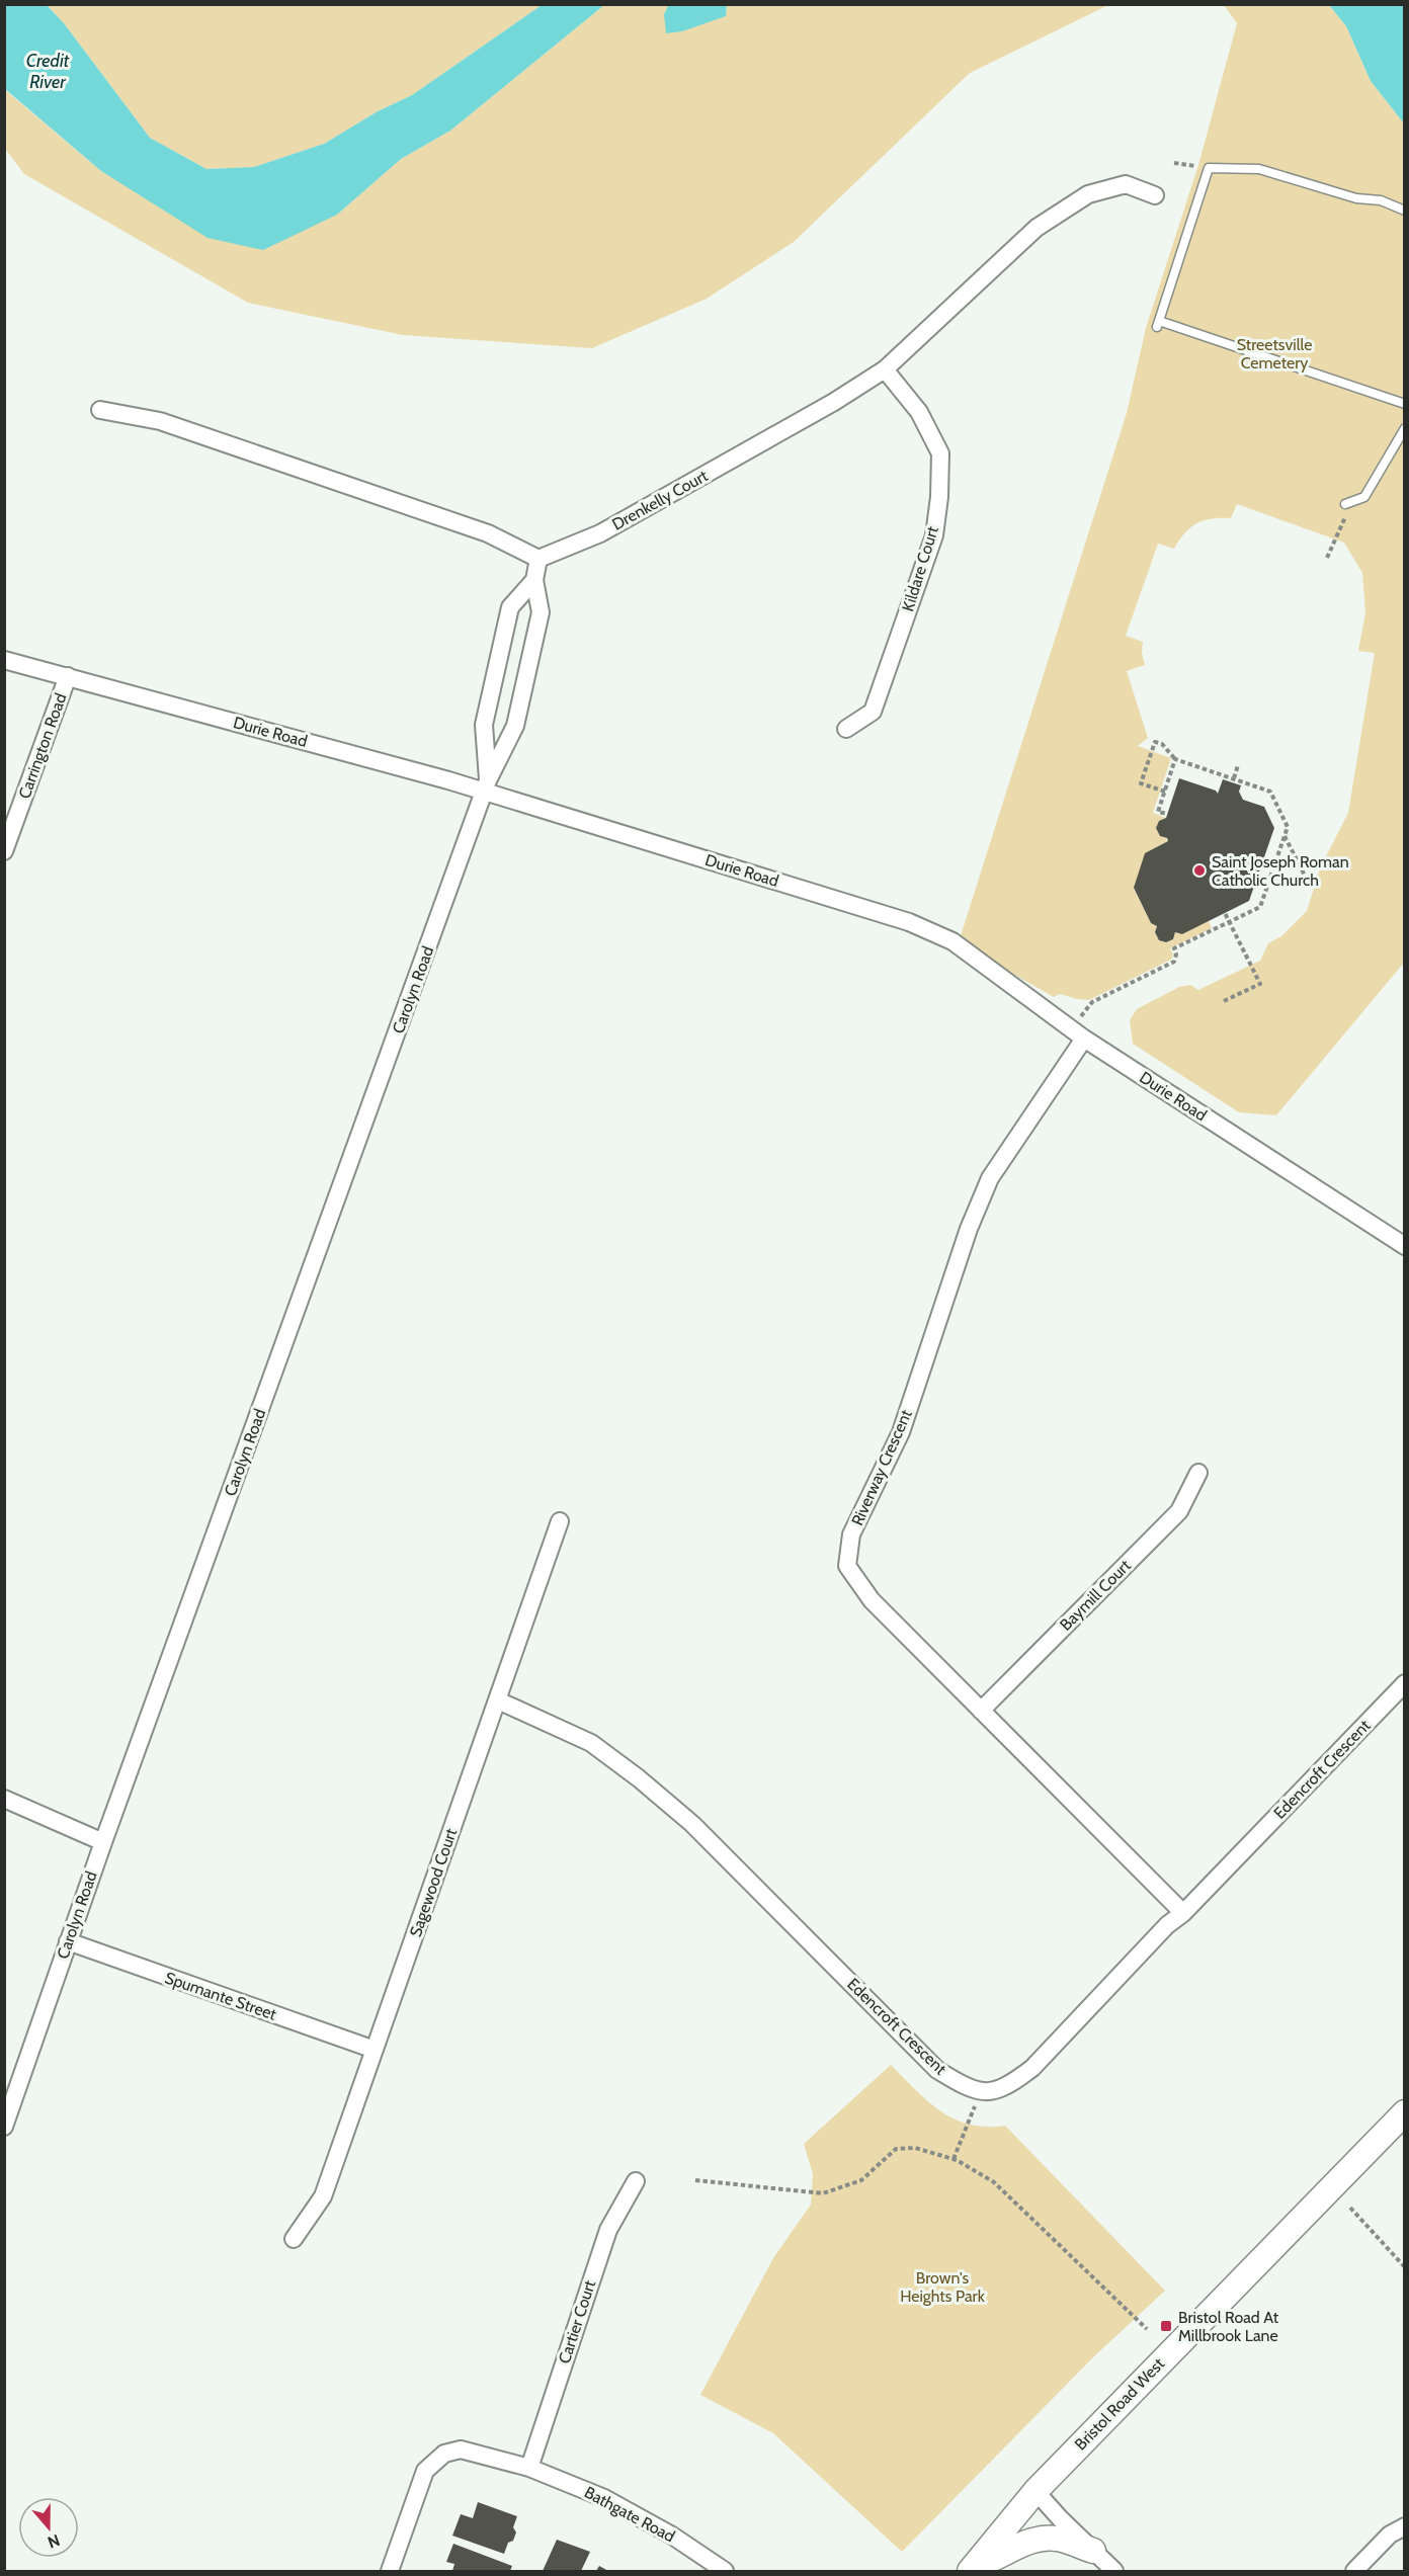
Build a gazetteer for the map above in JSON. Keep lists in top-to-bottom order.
{
  "streets": {
    "street": [
      "Drenkelly Court",
      "Kildare Court",
      "Durie Road",
      "Carrington Road",
      "Carolyn Road",
      "Riverway Crescent",
      "Baymill Court",
      "Edencroft Crescent",
      "Sagewood Court",
      "Spumante Street",
      "Cartier Court",
      "Bristol Road West",
      "Bathgate Road"
    ]
  },
  "crossings": [
    ["Drenkelly Court", "Kildare Court"],
    ["Drenkelly Court", "Carolyn Road"],
    ["Durie Road", "Carrington Road"],
    ["Durie Road", "Carolyn Road"],
    ["Durie Road", "Riverway Crescent"],
    ["Carolyn Road", "Spumante Street"],
    ["Riverway Crescent", "Baymill Court"],
    ["Riverway Crescent", "Edencroft Crescent"],
    ["Edencroft Crescent", "Sagewood Court"],
    ["Sagewood Court", "Spumante Street"],
    ["Cartier Court", "Bathgate Road"]
  ],
  "water": ["Credit River"],
  "parks": ["Streetsville Cemetery", "Brown's Heights Park"],
  "places": {
    "other": ["Saint Joseph Roman Catholic Church"],
    "transit": ["Bristol Road At Millbrook Lane"]
  },
  "north": "bottom"
}
